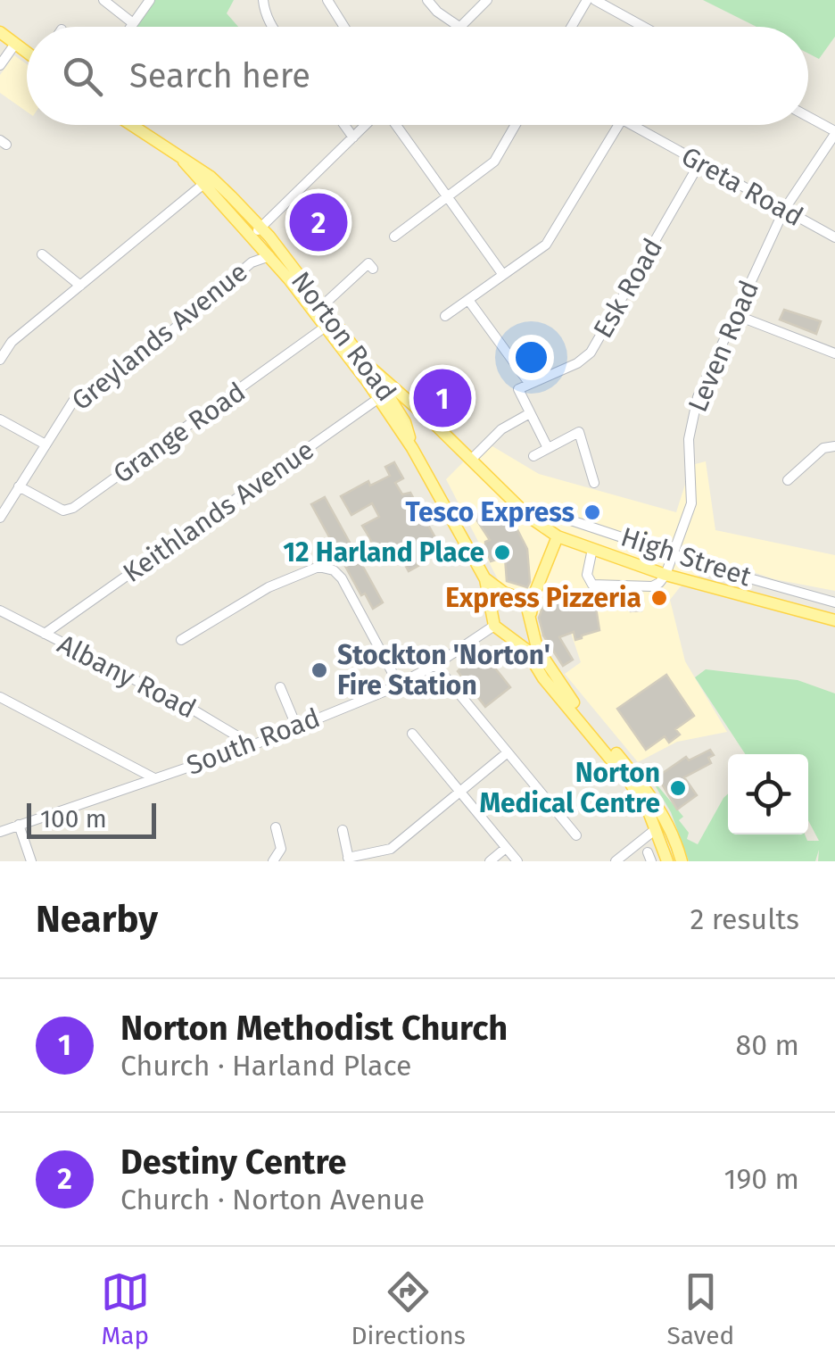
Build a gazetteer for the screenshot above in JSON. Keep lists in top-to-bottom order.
{
  "streets": {
    "main road": ["Norton Road", "High Street"],
    "street": [
      "Greta Road",
      "Esk Road",
      "Greylands Avenue",
      "Leven Road",
      "Grange Road",
      "Keithlands Avenue",
      "Albany Road",
      "South Road"
    ]
  },
  "crossings": [
    ["Greta Road", "Esk Road"],
    ["Greta Road", "Leven Road"],
    ["Greylands Avenue", "Norton Road"],
    ["Greylands Avenue", "Grange Road"],
    ["Norton Road", "Grange Road"],
    ["Norton Road", "Keithlands Avenue"],
    ["Norton Road", "High Street"],
    ["Norton Road", "South Road"],
    ["Leven Road", "High Street"],
    ["Keithlands Avenue", "High Street"],
    ["Keithlands Avenue", "Albany Road"],
    ["Albany Road", "South Road"]
  ],
  "places": [
    "Tesco Express",
    "12 Harland Place",
    "Express Pizzeria",
    "Stockton 'Norton' Fire Station",
    "Norton Medical Centre"
  ],
  "scale_bar": "100 m",
  "page": {
    "search": "Search here",
    "pins": ["2", "1"],
    "scale": "100 m",
    "heading": ["Nearby", "2 results"],
    "list": [
      {
        "mark": "1",
        "name": "Norton Methodist Church",
        "note": "Church · Harland Place",
        "value": "80 m"
      },
      {
        "mark": "2",
        "name": "Destiny Centre",
        "note": "Church · Norton Avenue",
        "value": "190 m"
      }
    ],
    "nav": ["Map", "Directions", "Saved"]
  }
}
